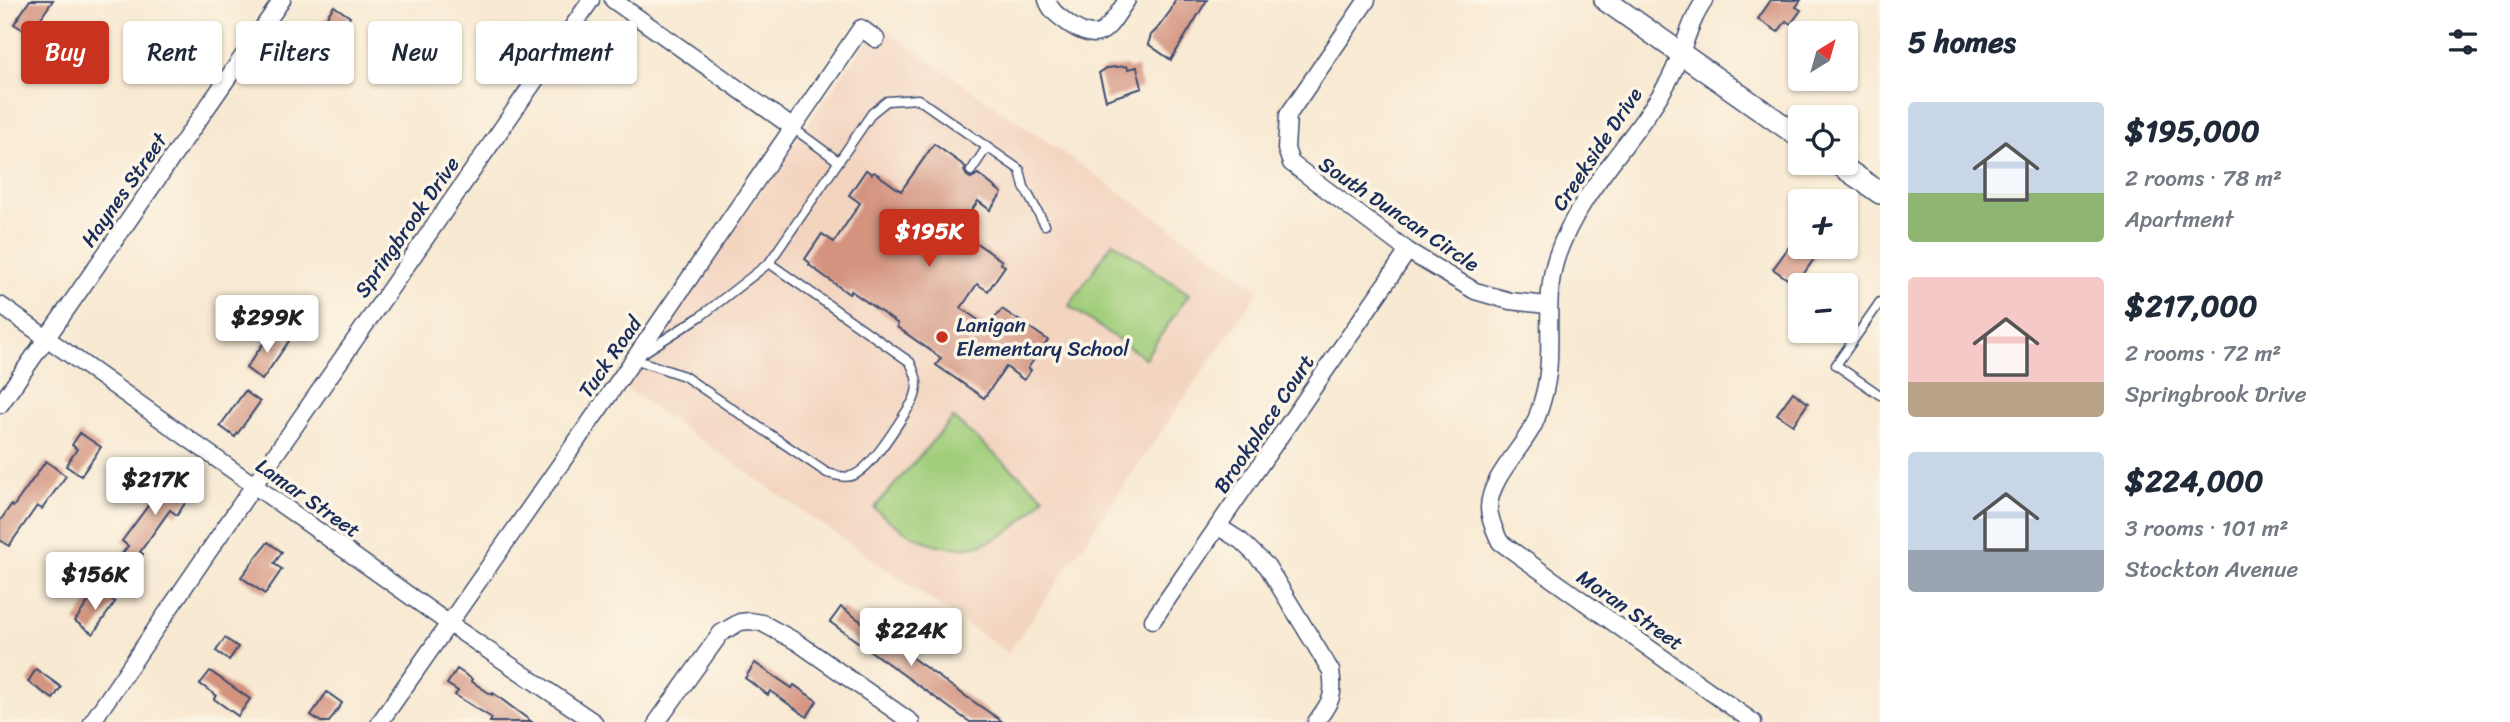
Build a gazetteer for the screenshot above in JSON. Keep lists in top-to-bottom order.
{
  "streets": {
    "street": [
      "Creekside Drive",
      "Haynes Street",
      "South Duncan Circle",
      "Springbrook Drive",
      "Tuck Road",
      "Brookplace Court",
      "Lamar Street",
      "Moran Street"
    ]
  },
  "crossings": [
    ["Creekside Drive", "South Duncan Circle"],
    ["Creekside Drive", "Moran Street"],
    ["Haynes Street", "Lamar Street"],
    ["South Duncan Circle", "Brookplace Court"],
    ["Springbrook Drive", "Lamar Street"],
    ["Tuck Road", "Lamar Street"]
  ],
  "places": ["Lanigan Elementary School"],
  "north": "top right",
  "page": {
    "heading": "5 homes",
    "map_buttons": ["+", "−"],
    "chip": [
      "Buy",
      "Rent",
      "Filters",
      "New",
      "Apartment"
    ],
    "list": [
      {
        "name": "$195,000",
        "note": "2 rooms · 78 m² · Apartment"
      },
      {
        "name": "$217,000",
        "note": "2 rooms · 72 m² · Springbrook Drive"
      },
      {
        "name": "$224,000",
        "note": "3 rooms · 101 m² · Stockton Avenue"
      }
    ],
    "price": [
      "$195K",
      "$299K",
      "$217K",
      "$156K",
      "$224K"
    ]
  }
}
